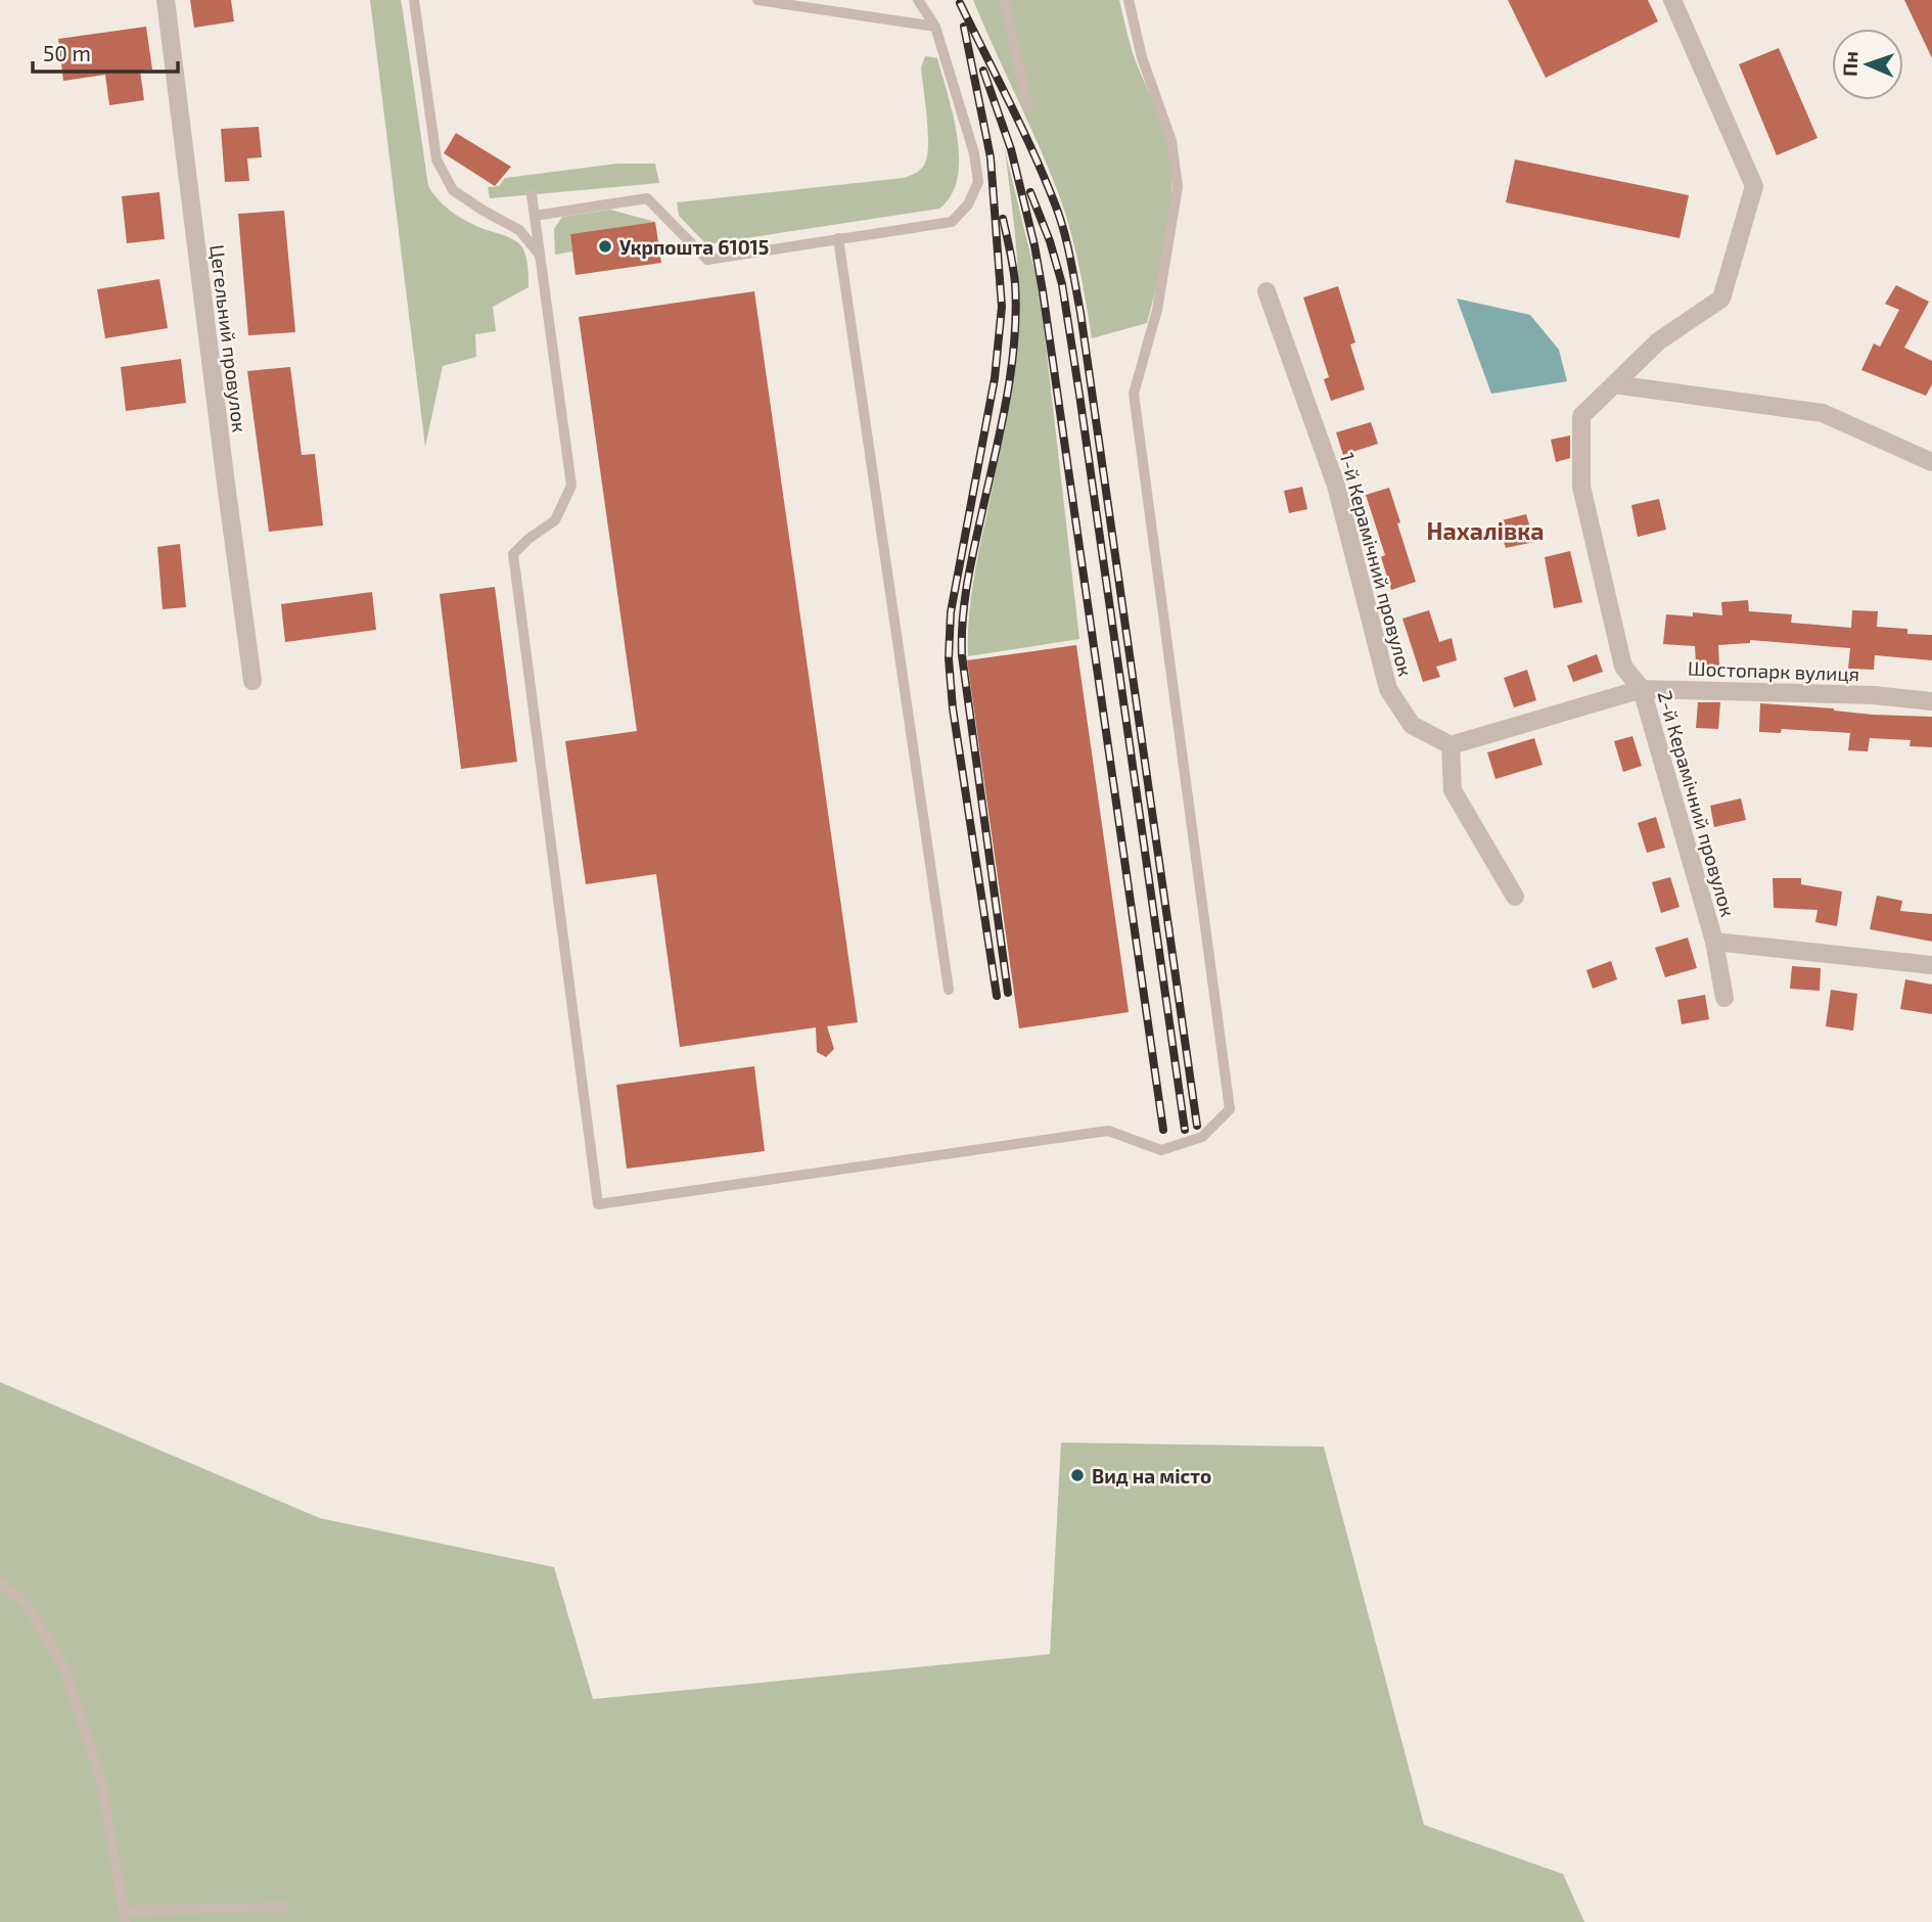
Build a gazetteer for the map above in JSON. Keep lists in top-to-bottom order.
{
  "streets": {
    "street": [
      "Цегельний провулок",
      "1-й Керамічний провулок",
      "Шостопарк вулиця",
      "2-й Керамічний провулок"
    ]
  },
  "crossings": [
    ["1-й Керамічний провулок", "Шостопарк вулиця"],
    ["Шостопарк вулиця", "2-й Керамічний провулок"]
  ],
  "districts": ["Нахалівка"],
  "places": ["Укрпошта 61015", "Вид на місто"],
  "scale_bar": "50 m",
  "north": "left"
}
